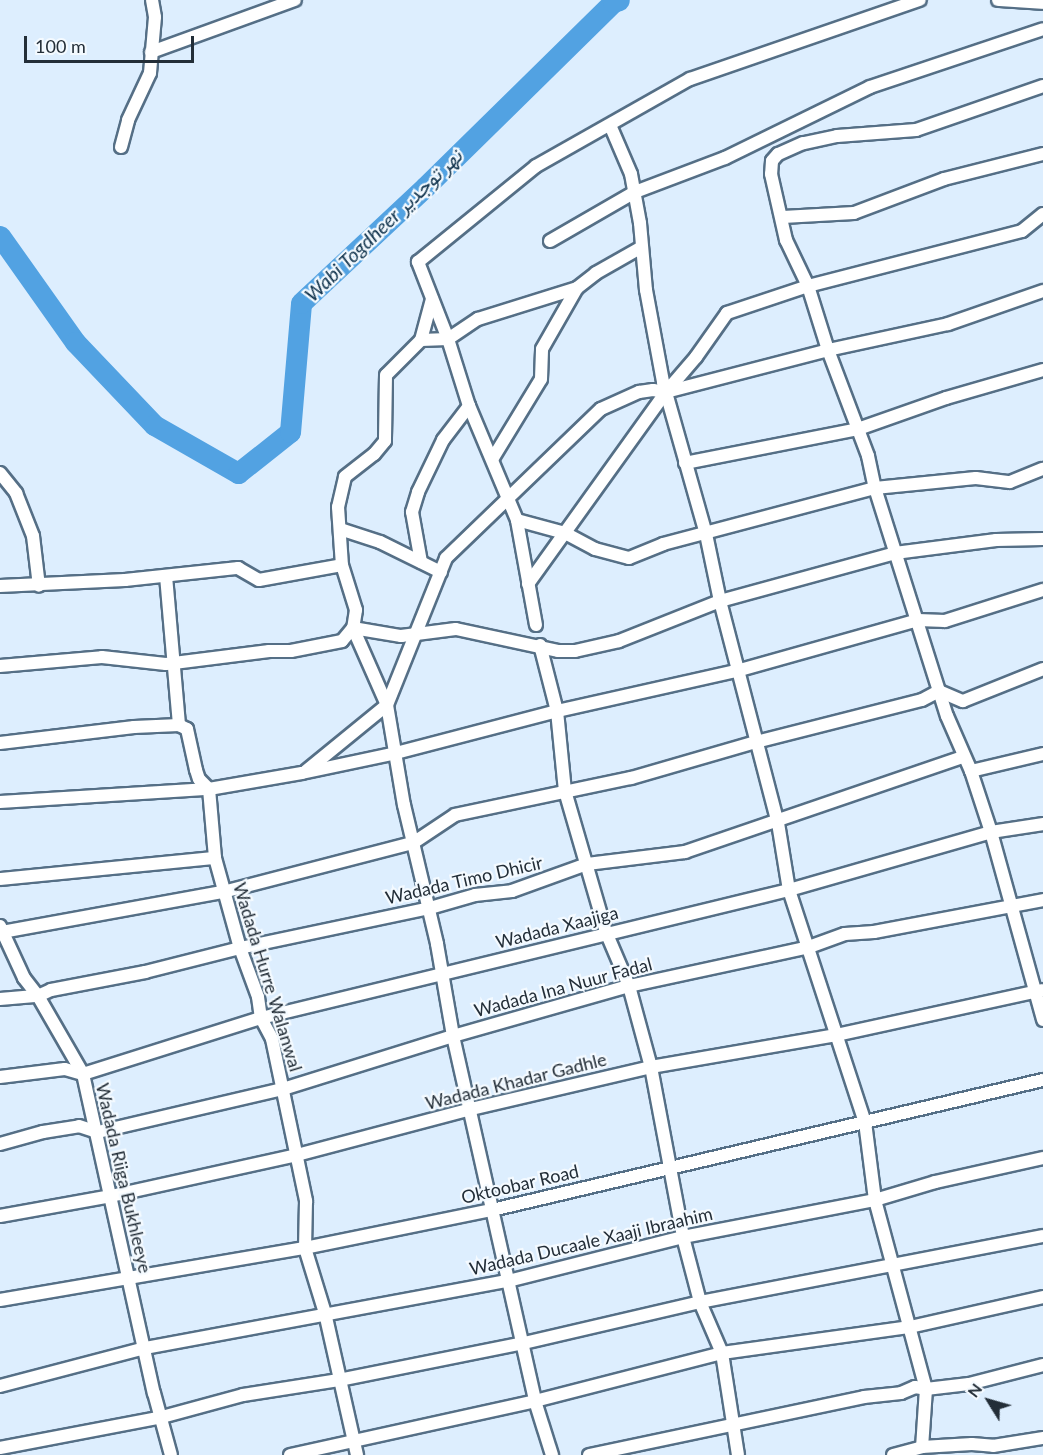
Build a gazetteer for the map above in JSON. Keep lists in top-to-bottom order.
{
  "streets": {
    "street": [
      "Wadada Timo Dhicir",
      "Wadada Xaajiga",
      "Wadada Hurre Walanwal",
      "Wadada Ina Nuur Fadal",
      "Wadada Khadar Gadhle",
      "Wadada Riiga Bukhleeye",
      "Oktoobar Road",
      "Wadada Ducaale Xaaji Ibraahim"
    ]
  },
  "crossings": [
    ["Wadada Timo Dhicir", "Wadada Hurre Walanwal"],
    ["Wadada Timo Dhicir", "Wadada Riiga Bukhleeye"],
    ["Wadada Xaajiga", "Wadada Hurre Walanwal"],
    ["Wadada Xaajiga", "Wadada Riiga Bukhleeye"],
    ["Wadada Hurre Walanwal", "Wadada Ina Nuur Fadal"],
    ["Wadada Hurre Walanwal", "Wadada Khadar Gadhle"],
    ["Wadada Hurre Walanwal", "Oktoobar Road"],
    ["Wadada Hurre Walanwal", "Wadada Ducaale Xaaji Ibraahim"],
    ["Wadada Ina Nuur Fadal", "Wadada Riiga Bukhleeye"],
    ["Wadada Khadar Gadhle", "Wadada Riiga Bukhleeye"],
    ["Wadada Riiga Bukhleeye", "Oktoobar Road"],
    ["Wadada Riiga Bukhleeye", "Wadada Ducaale Xaaji Ibraahim"]
  ],
  "water": ["Wabi Togdheer نهر توجدير"],
  "scale_bar": "100 m",
  "north": "top left"
}
